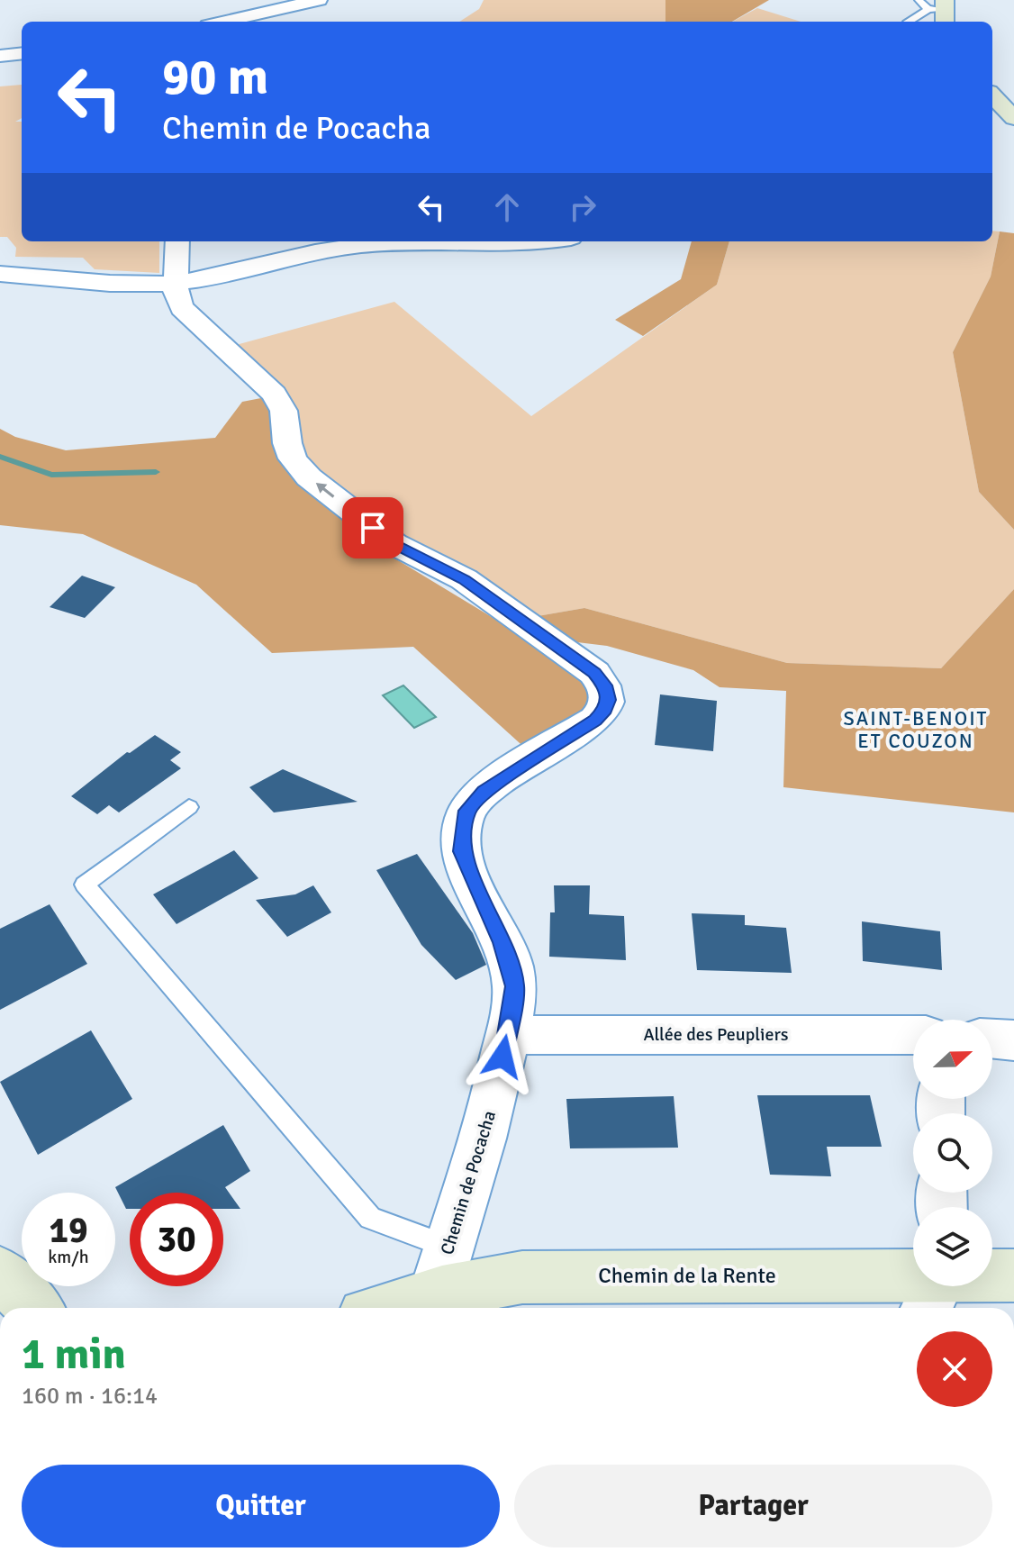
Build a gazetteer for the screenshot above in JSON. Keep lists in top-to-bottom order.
{
  "streets": {
    "street": ["Allée des Peupliers", "Chemin de Pocacha", "Chemin de la Rente"]
  },
  "crossings": [
    ["Allée des Peupliers", "Chemin de Pocacha"],
    ["Chemin de Pocacha", "Chemin de la Rente"]
  ],
  "districts": ["SAINT-BENOIT ET COUZON"],
  "north": "right",
  "page": {
    "turn": ["90 m", "Chemin de Pocacha"],
    "speed": "19 km/h",
    "limit": "30",
    "heading": ["1 min", "160 m · 16:14"],
    "buttons": ["Quitter", "Partager"]
  }
}
